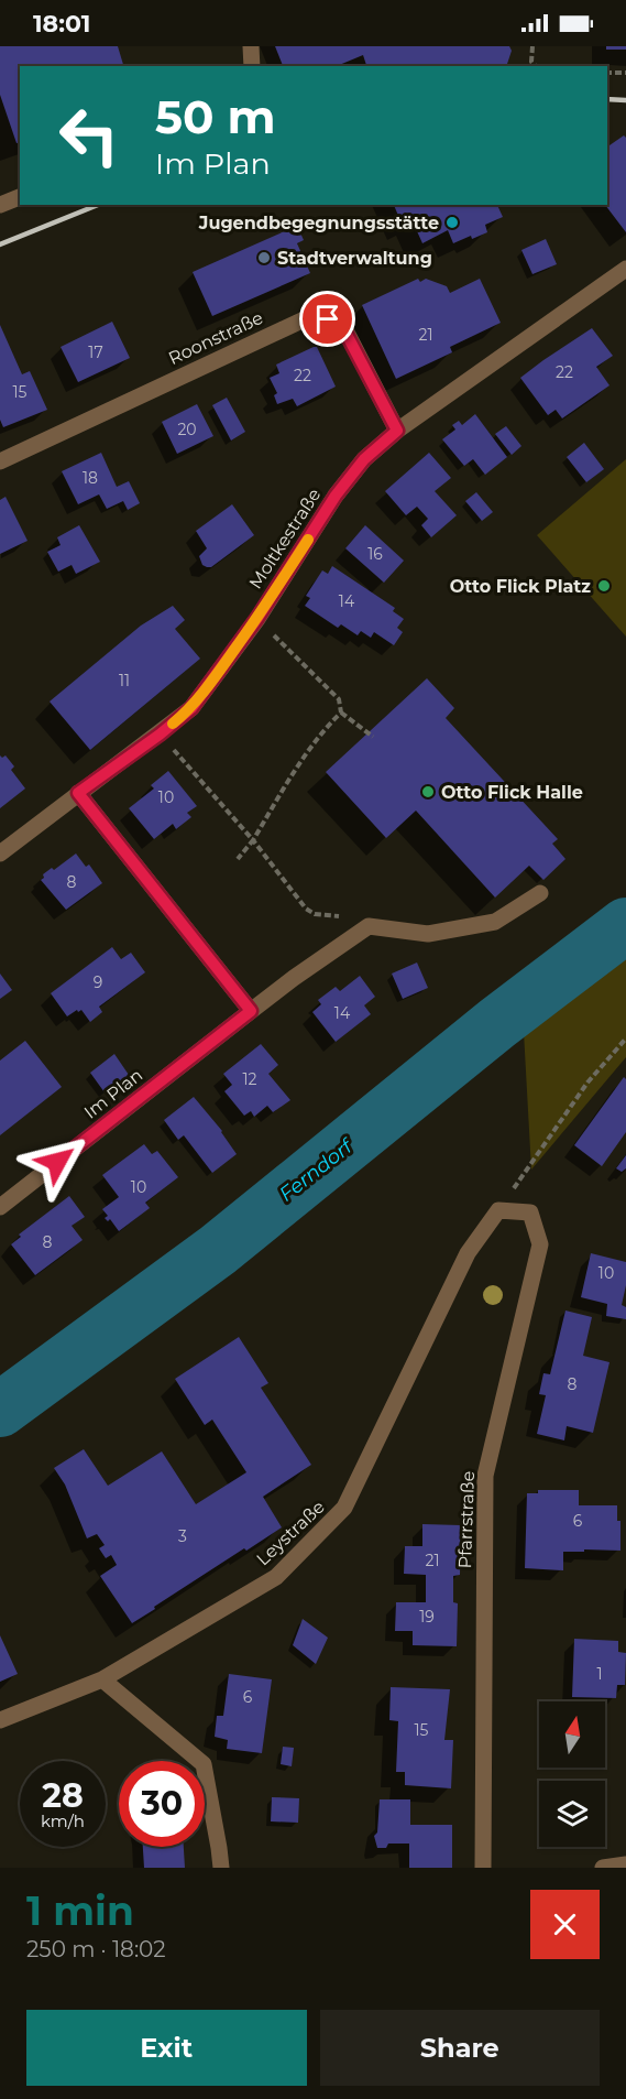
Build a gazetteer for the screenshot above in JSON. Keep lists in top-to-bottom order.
{
  "streets": {
    "street": [
      "Roonstraße",
      "Moltkestraße",
      "Im Plan",
      "Pfarrstraße",
      "Leystraße"
    ]
  },
  "crossings": [
    ["Roonstraße", "Moltkestraße"],
    ["Pfarrstraße", "Leystraße"]
  ],
  "water": ["Ferndorf"],
  "places": [
    "Jugendbegegnungsstätte",
    "Stadtverwaltung",
    "Otto Flick Platz",
    "Otto Flick Halle"
  ],
  "house_numbers": [
    "21",
    "17",
    "22",
    "22",
    "15",
    "20",
    "18",
    "16",
    "14",
    "11",
    "10",
    "8",
    "9",
    "14",
    "12",
    "10",
    "8",
    "10",
    "8",
    "6",
    "3",
    "21",
    "19",
    "1",
    "6",
    "15"
  ],
  "north": "top",
  "page": {
    "status": "18:01",
    "turn": ["50 m", "Im Plan"],
    "speed": "28 km/h",
    "limit": "30",
    "heading": ["1 min", "250 m · 18:02"],
    "buttons": ["Exit", "Share"]
  }
}
